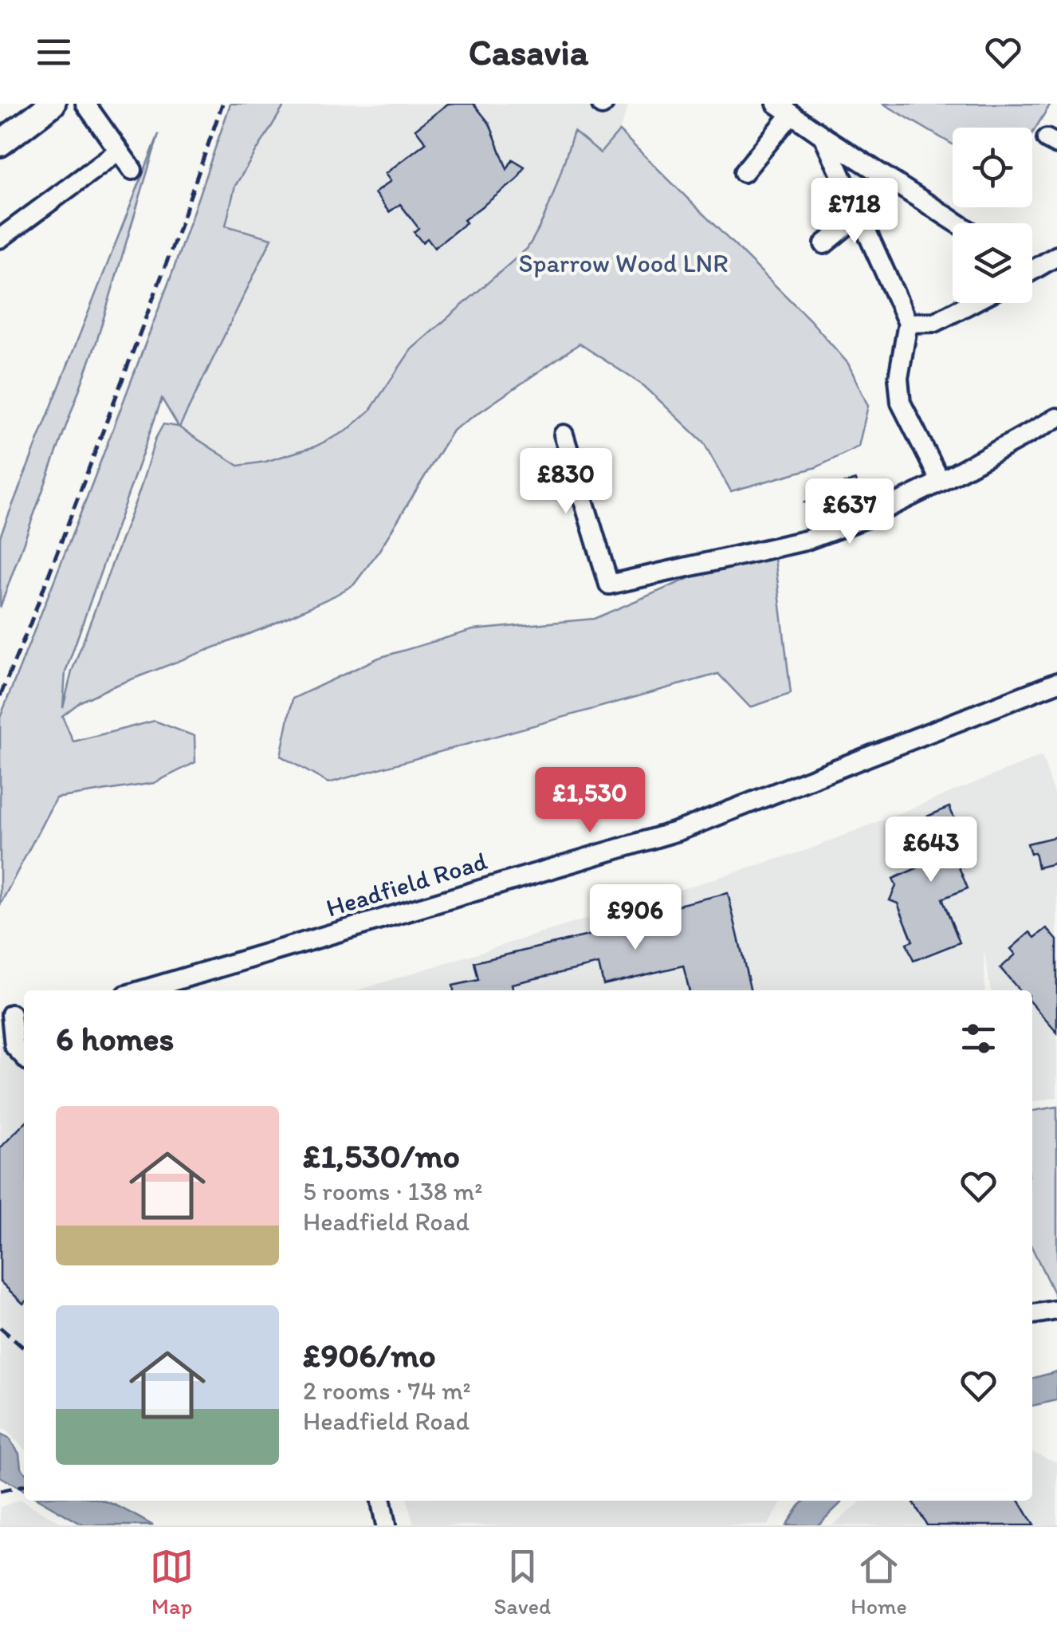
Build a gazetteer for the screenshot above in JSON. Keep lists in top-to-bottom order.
{
  "streets": {
    "street": ["Headfield Road"]
  },
  "parks": ["Sparrow Wood LNR"],
  "page": {
    "header": "Casavia",
    "price": [
      "£718",
      "£830",
      "£637",
      "£1,530",
      "£643",
      "£906"
    ],
    "heading": "6 homes",
    "list": [
      {
        "name": "£1,530/mo",
        "note": "5 rooms · 138 m² · Headfield Road"
      },
      {
        "name": "£906/mo",
        "note": "2 rooms · 74 m² · Headfield Road"
      }
    ],
    "tabs": ["Map", "Saved", "Home"]
  }
}
